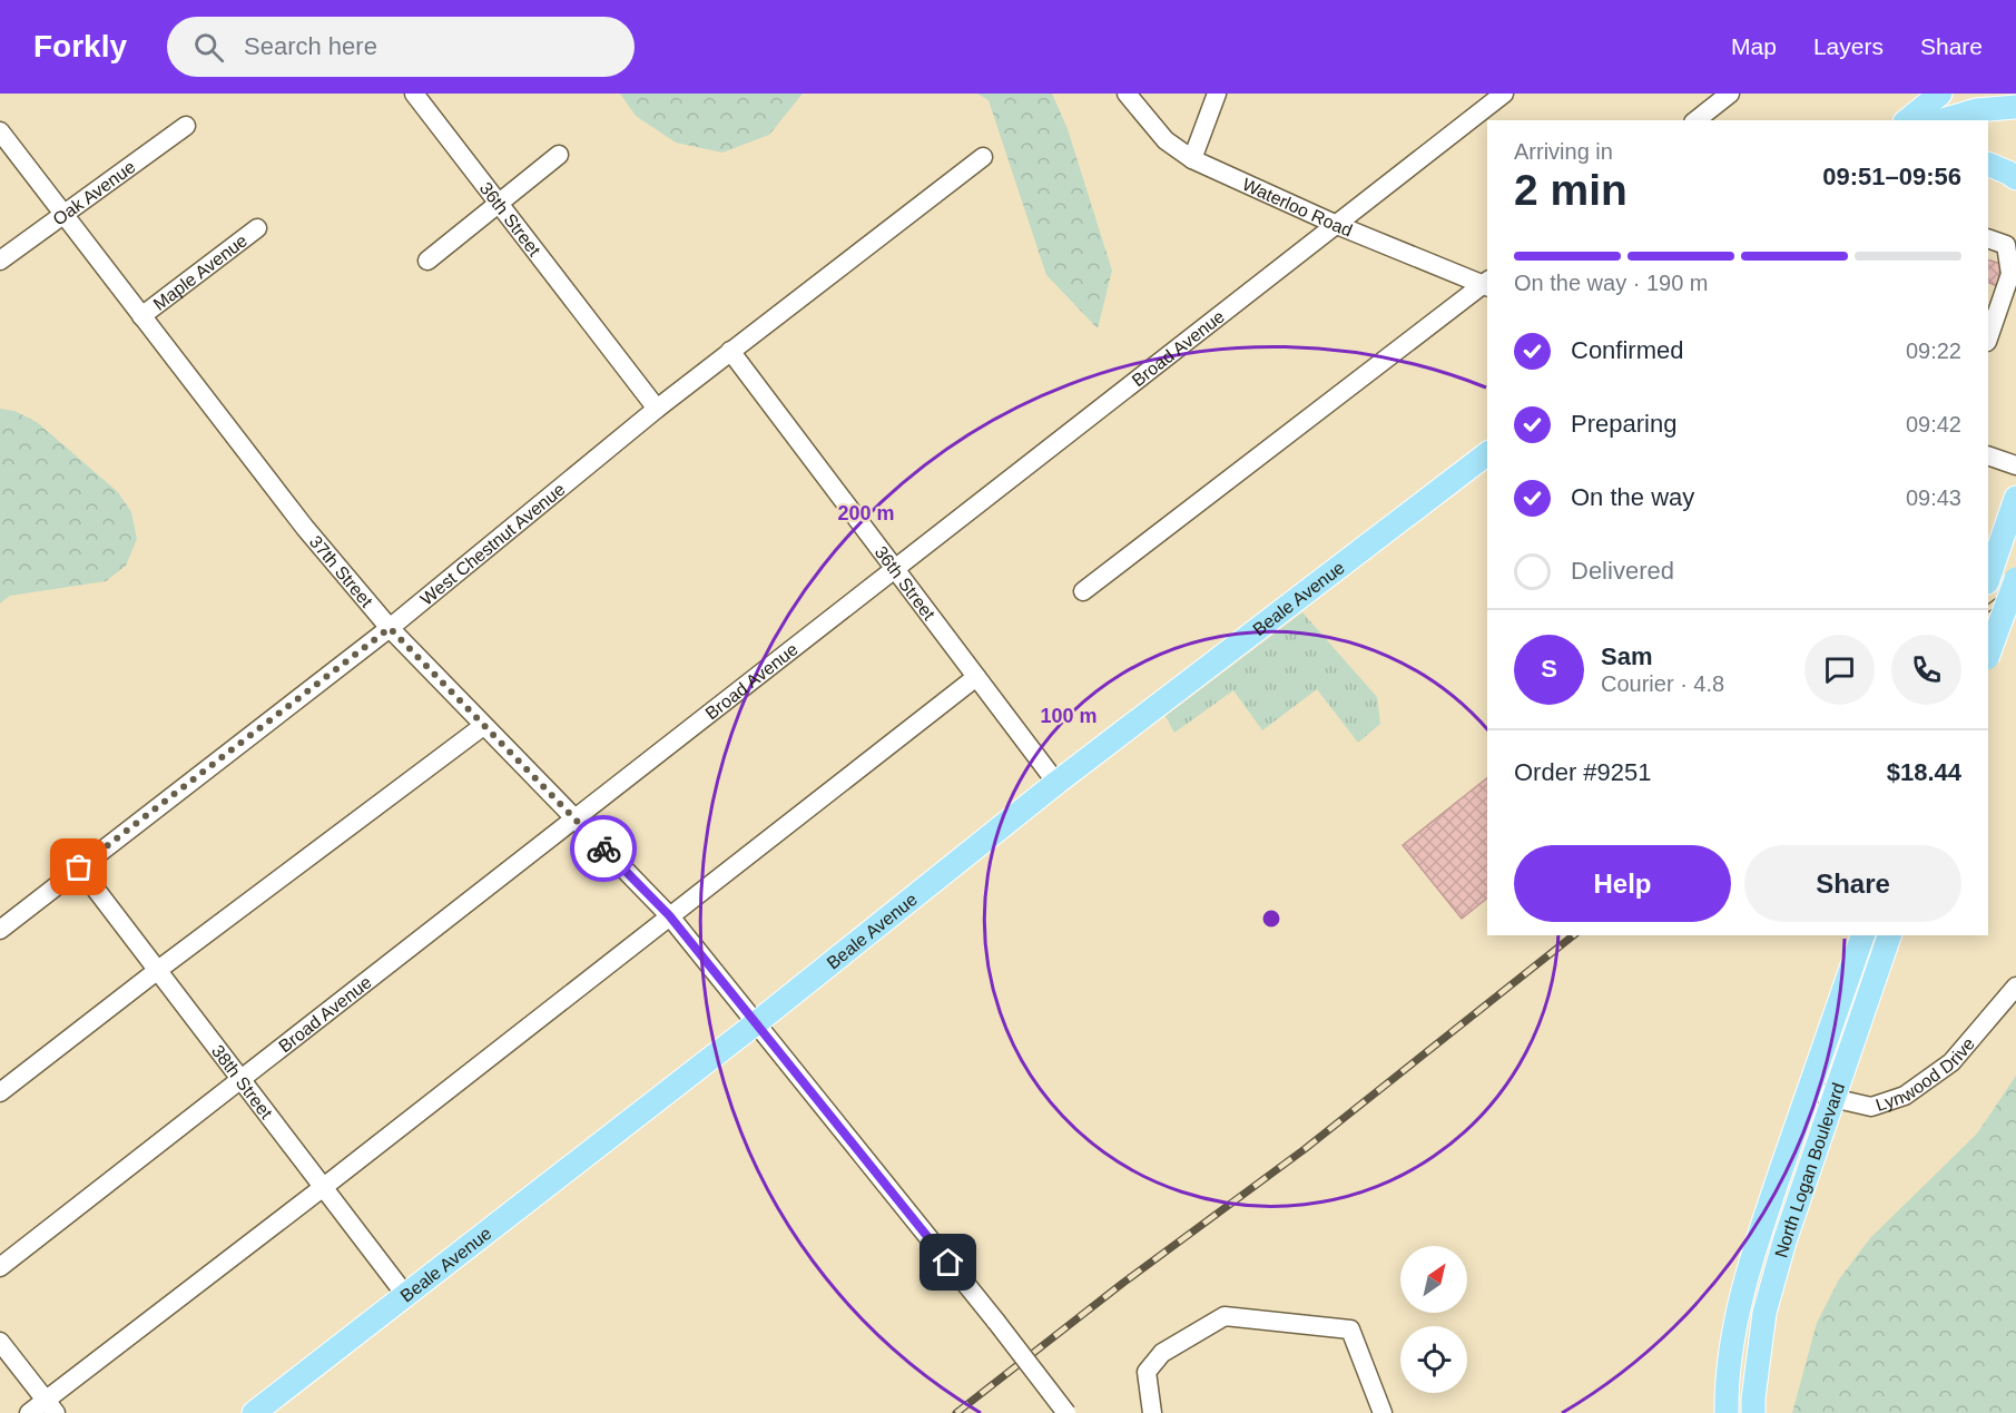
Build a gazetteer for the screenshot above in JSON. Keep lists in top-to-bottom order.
{
  "streets": {
    "main road": ["Beale Avenue", "North Logan Boulevard"],
    "street": [
      "Oak Avenue",
      "Waterloo Road",
      "36th Street",
      "Maple Avenue",
      "Broad Avenue",
      "West Chestnut Avenue",
      "37th Street",
      "Lynwood Drive",
      "38th Street"
    ]
  },
  "crossings": [
    ["Oak Avenue", "37th Street"],
    ["Waterloo Road", "Broad Avenue"],
    ["36th Street", "Broad Avenue"],
    ["36th Street", "West Chestnut Avenue"],
    ["36th Street", "Beale Avenue"],
    ["Maple Avenue", "37th Street"],
    ["Broad Avenue", "37th Street"],
    ["Broad Avenue", "38th Street"],
    ["West Chestnut Avenue", "37th Street"],
    ["West Chestnut Avenue", "38th Street"],
    ["37th Street", "Beale Avenue"],
    ["Beale Avenue", "38th Street"],
    ["Lynwood Drive", "North Logan Boulevard"]
  ],
  "north": "top right",
  "page": {
    "header": "Forkly",
    "search": "Search here",
    "nav": ["Map", "Layers", "Share"],
    "heading": ["2 min", "Arriving in", "09:51–09:56"],
    "panel": [
      "Sam",
      "Courier · 4.8",
      "Order #9251",
      "$18.44"
    ],
    "bar": "On the way · 190 m",
    "list": [
      ["Confirmed", "09:22"],
      ["Preparing", "09:42"],
      ["On the way", "09:43"],
      "Delivered"
    ],
    "round": "S",
    "buttons": ["Help", "Share"]
  },
  "rings": ["200 m", "100 m"]
}
